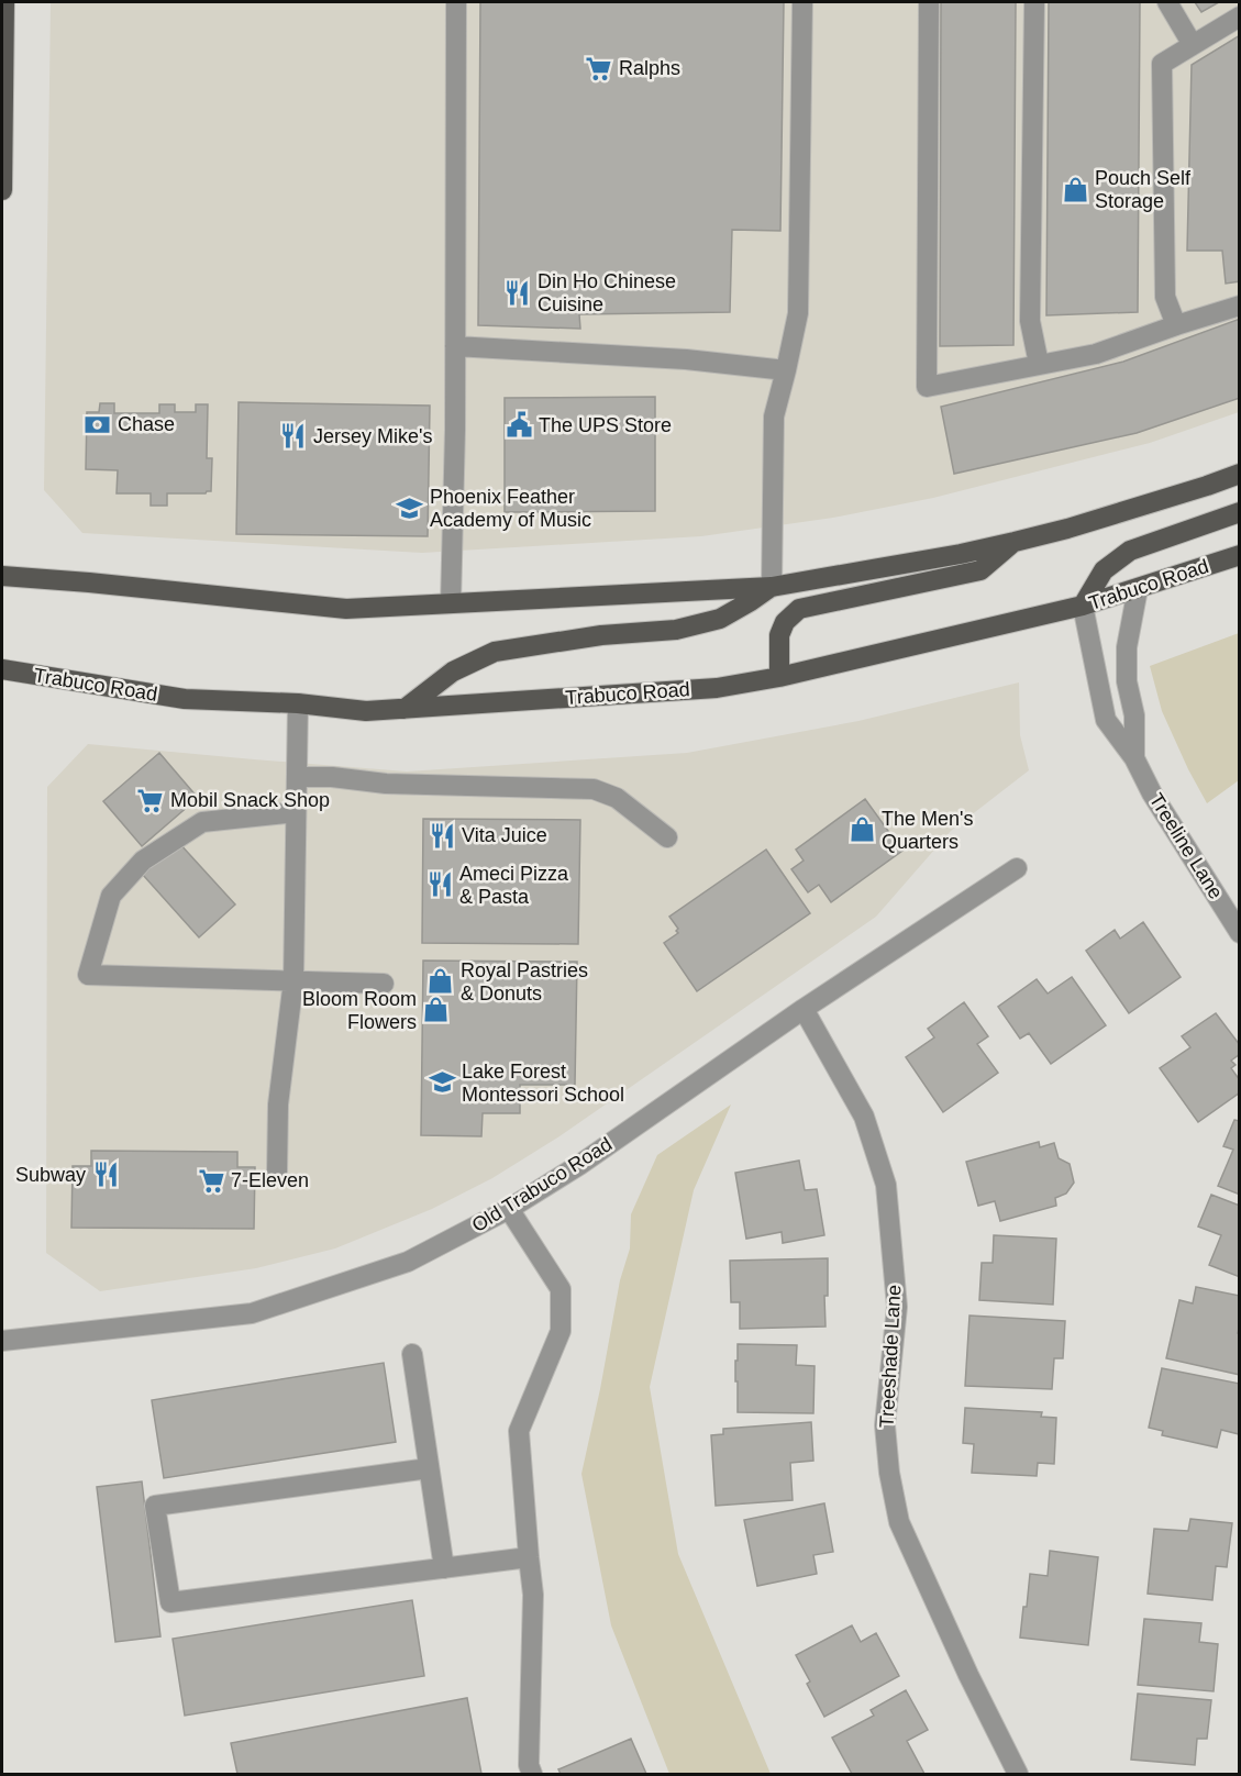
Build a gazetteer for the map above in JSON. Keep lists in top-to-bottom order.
{
  "streets": {
    "main road": ["Trabuco Road"],
    "street": ["Treeline Lane", "Old Trabuco Road", "Treeshade Lane"]
  },
  "crossings": [
    ["Trabuco Road", "Treeline Lane"],
    ["Old Trabuco Road", "Treeshade Lane"]
  ],
  "places": {
    "supermarket": ["Ralphs", "Mobil Snack Shop", "7-Eleven"],
    "shop": [
      "Pouch Self Storage",
      "The Men's Quarters",
      "Royal Pastries & Donuts",
      "Bloom Room Flowers"
    ],
    "restaurant": [
      "Din Ho Chinese Cuisine",
      "Jersey Mike's",
      "Vita Juice",
      "Ameci Pizza & Pasta",
      "Subway"
    ],
    "bank": ["Chase"],
    "public building": ["The UPS Store"],
    "school or university": ["Phoenix Feather Academy of Music", "Lake Forest Montessori School"]
  }
}
